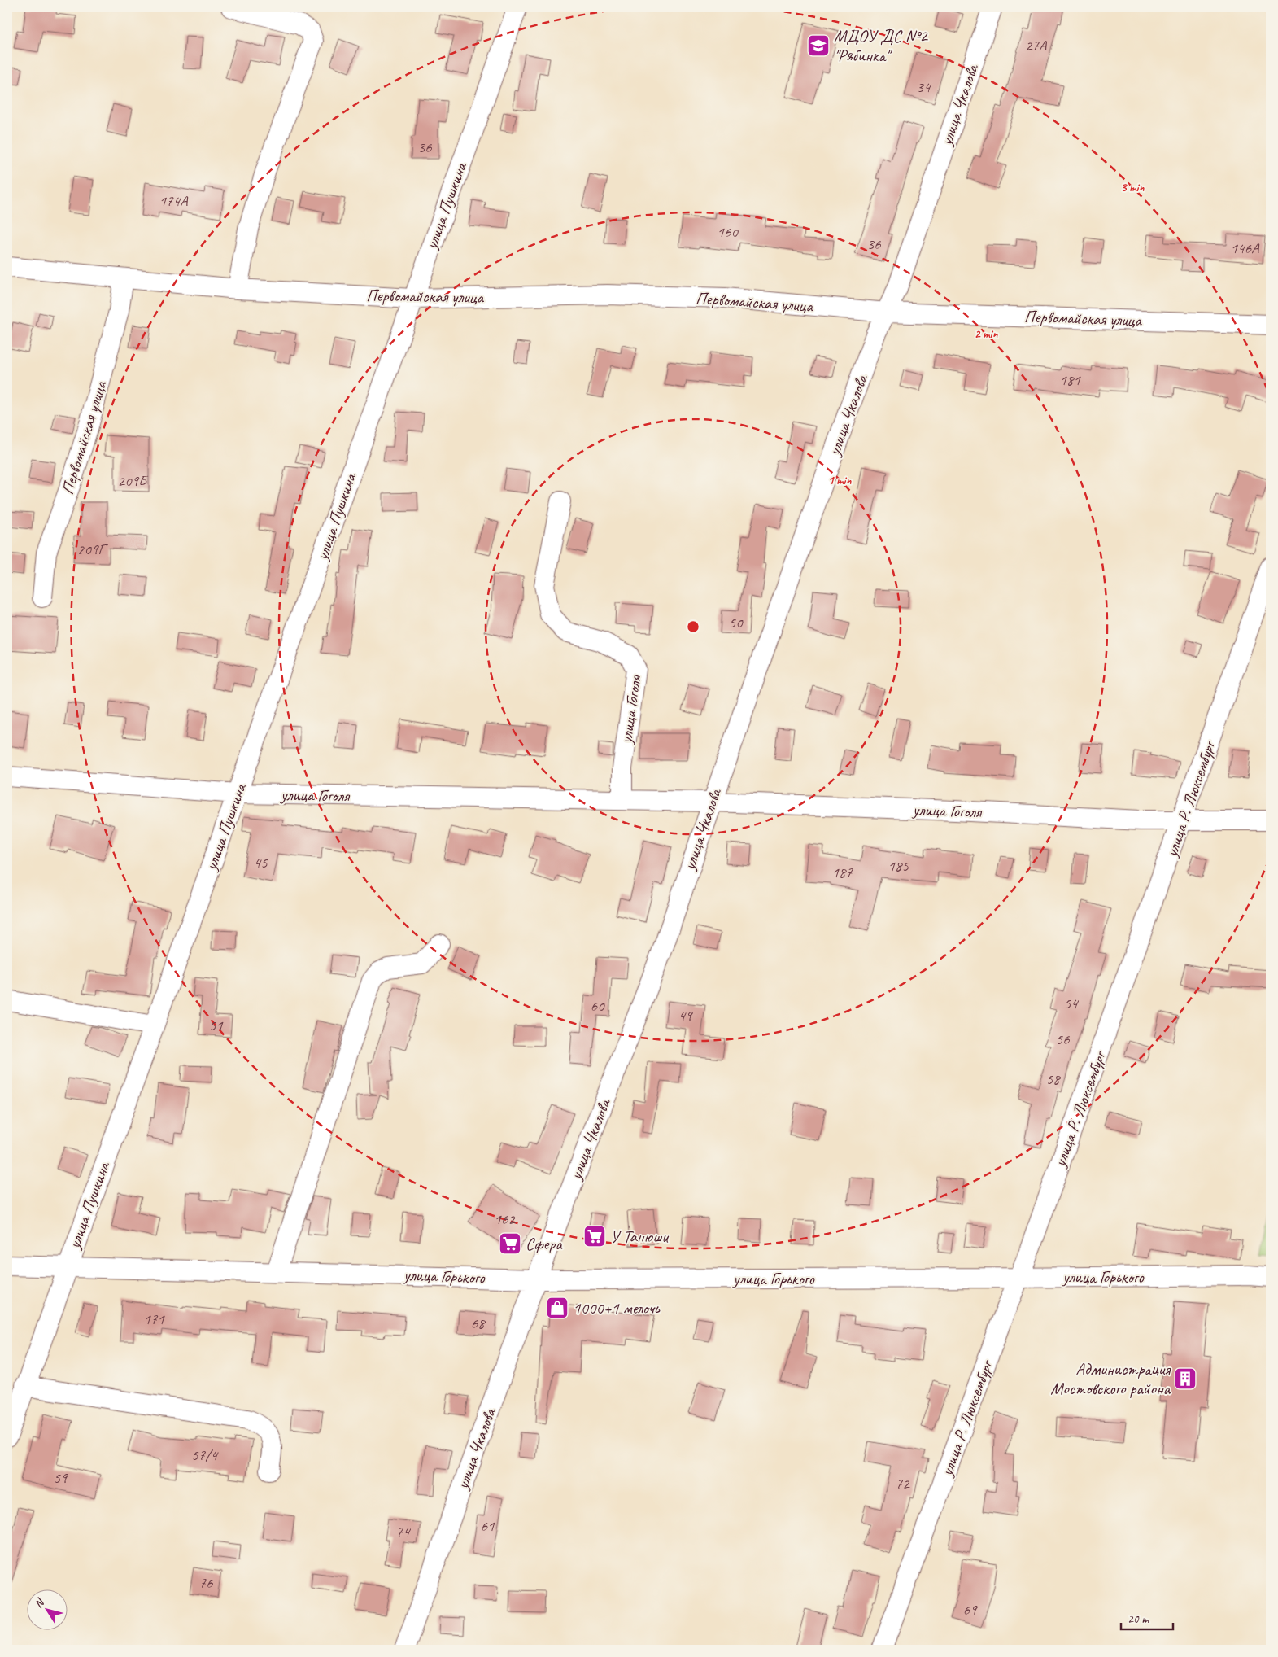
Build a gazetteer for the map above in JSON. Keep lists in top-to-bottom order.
{
  "streets": {
    "street": [
      "улица Чкалова",
      "улица Пушкина",
      "Первомайская улица",
      "улица Гоголя",
      "улица Р. Люксембург",
      "улица Горького"
    ]
  },
  "crossings": [
    ["улица Чкалова", "Первомайская улица"],
    ["улица Чкалова", "улица Гоголя"],
    ["улица Чкалова", "улица Горького"],
    ["улица Пушкина", "Первомайская улица"],
    ["улица Пушкина", "улица Гоголя"],
    ["улица Пушкина", "улица Горького"],
    ["улица Гоголя", "улица Р. Люксембург"],
    ["улица Р. Люксембург", "улица Горького"]
  ],
  "places": {
    "school or university": ["МДОУ ДС №2 \"Рябинка\""],
    "supermarket": ["У Танюши", "Сфера"],
    "shop": ["1000+1 мелочь"],
    "building": ["Администрация Мостовского района"]
  },
  "house_numbers": [
    "27А",
    "34",
    "36",
    "174А",
    "160",
    "36",
    "146А",
    "181",
    "209Б",
    "209Г",
    "50",
    "45",
    "185",
    "187",
    "54",
    "60",
    "49",
    "51",
    "56",
    "58",
    "162",
    "171",
    "68",
    "57/4",
    "59",
    "72",
    "61",
    "74",
    "76",
    "69"
  ],
  "scale_bar": "20 m",
  "north": "top left",
  "rings": ["3 min", "2 min", "1 min"]
}
